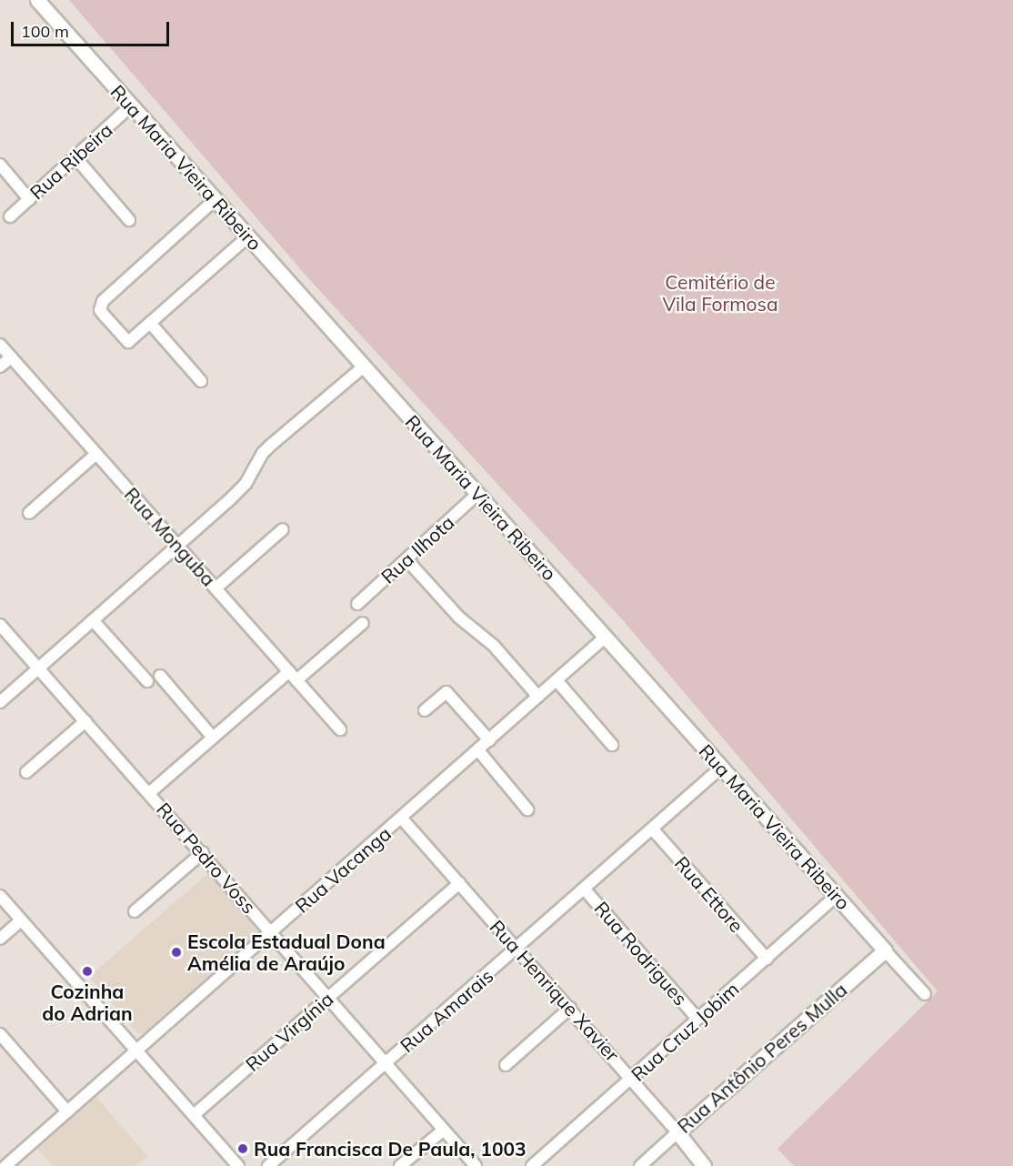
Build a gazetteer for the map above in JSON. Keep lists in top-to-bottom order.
{
  "streets": {
    "street": [
      "Rua Ribeira",
      "Rua Maria Vieira Ribeiro",
      "Rua Monguba",
      "Rua Ilhota",
      "Rua Pedro Voss",
      "Rua Vacanga",
      "Rua Ettore",
      "Rua Rodrigues",
      "Rua Henrique Xavier",
      "Rua Amarais",
      "Rua Virgínia",
      "Rua Cruz Jobim",
      "Rua Antônio Peres Mulla"
    ]
  },
  "crossings": [
    ["Rua Ribeira", "Rua Maria Vieira Ribeiro"],
    ["Rua Maria Vieira Ribeiro", "Rua Ilhota"],
    ["Rua Maria Vieira Ribeiro", "Rua Vacanga"],
    ["Rua Maria Vieira Ribeiro", "Rua Amarais"],
    ["Rua Maria Vieira Ribeiro", "Rua Cruz Jobim"],
    ["Rua Maria Vieira Ribeiro", "Rua Antônio Peres Mulla"],
    ["Rua Pedro Voss", "Rua Vacanga"],
    ["Rua Pedro Voss", "Rua Amarais"],
    ["Rua Pedro Voss", "Rua Virgínia"],
    ["Rua Vacanga", "Rua Henrique Xavier"],
    ["Rua Ettore", "Rua Amarais"],
    ["Rua Ettore", "Rua Cruz Jobim"],
    ["Rua Rodrigues", "Rua Amarais"],
    ["Rua Rodrigues", "Rua Cruz Jobim"],
    ["Rua Henrique Xavier", "Rua Amarais"],
    ["Rua Henrique Xavier", "Rua Virgínia"],
    ["Rua Henrique Xavier", "Rua Cruz Jobim"],
    ["Rua Henrique Xavier", "Rua Antônio Peres Mulla"]
  ],
  "parks": ["Cemitério de Vila Formosa"],
  "places": ["Escola Estadual Dona Amélia de Araújo", "Cozinha do Adrian", "Rua Francisca De Paula, 1003"],
  "scale_bar": "100 m"
}
